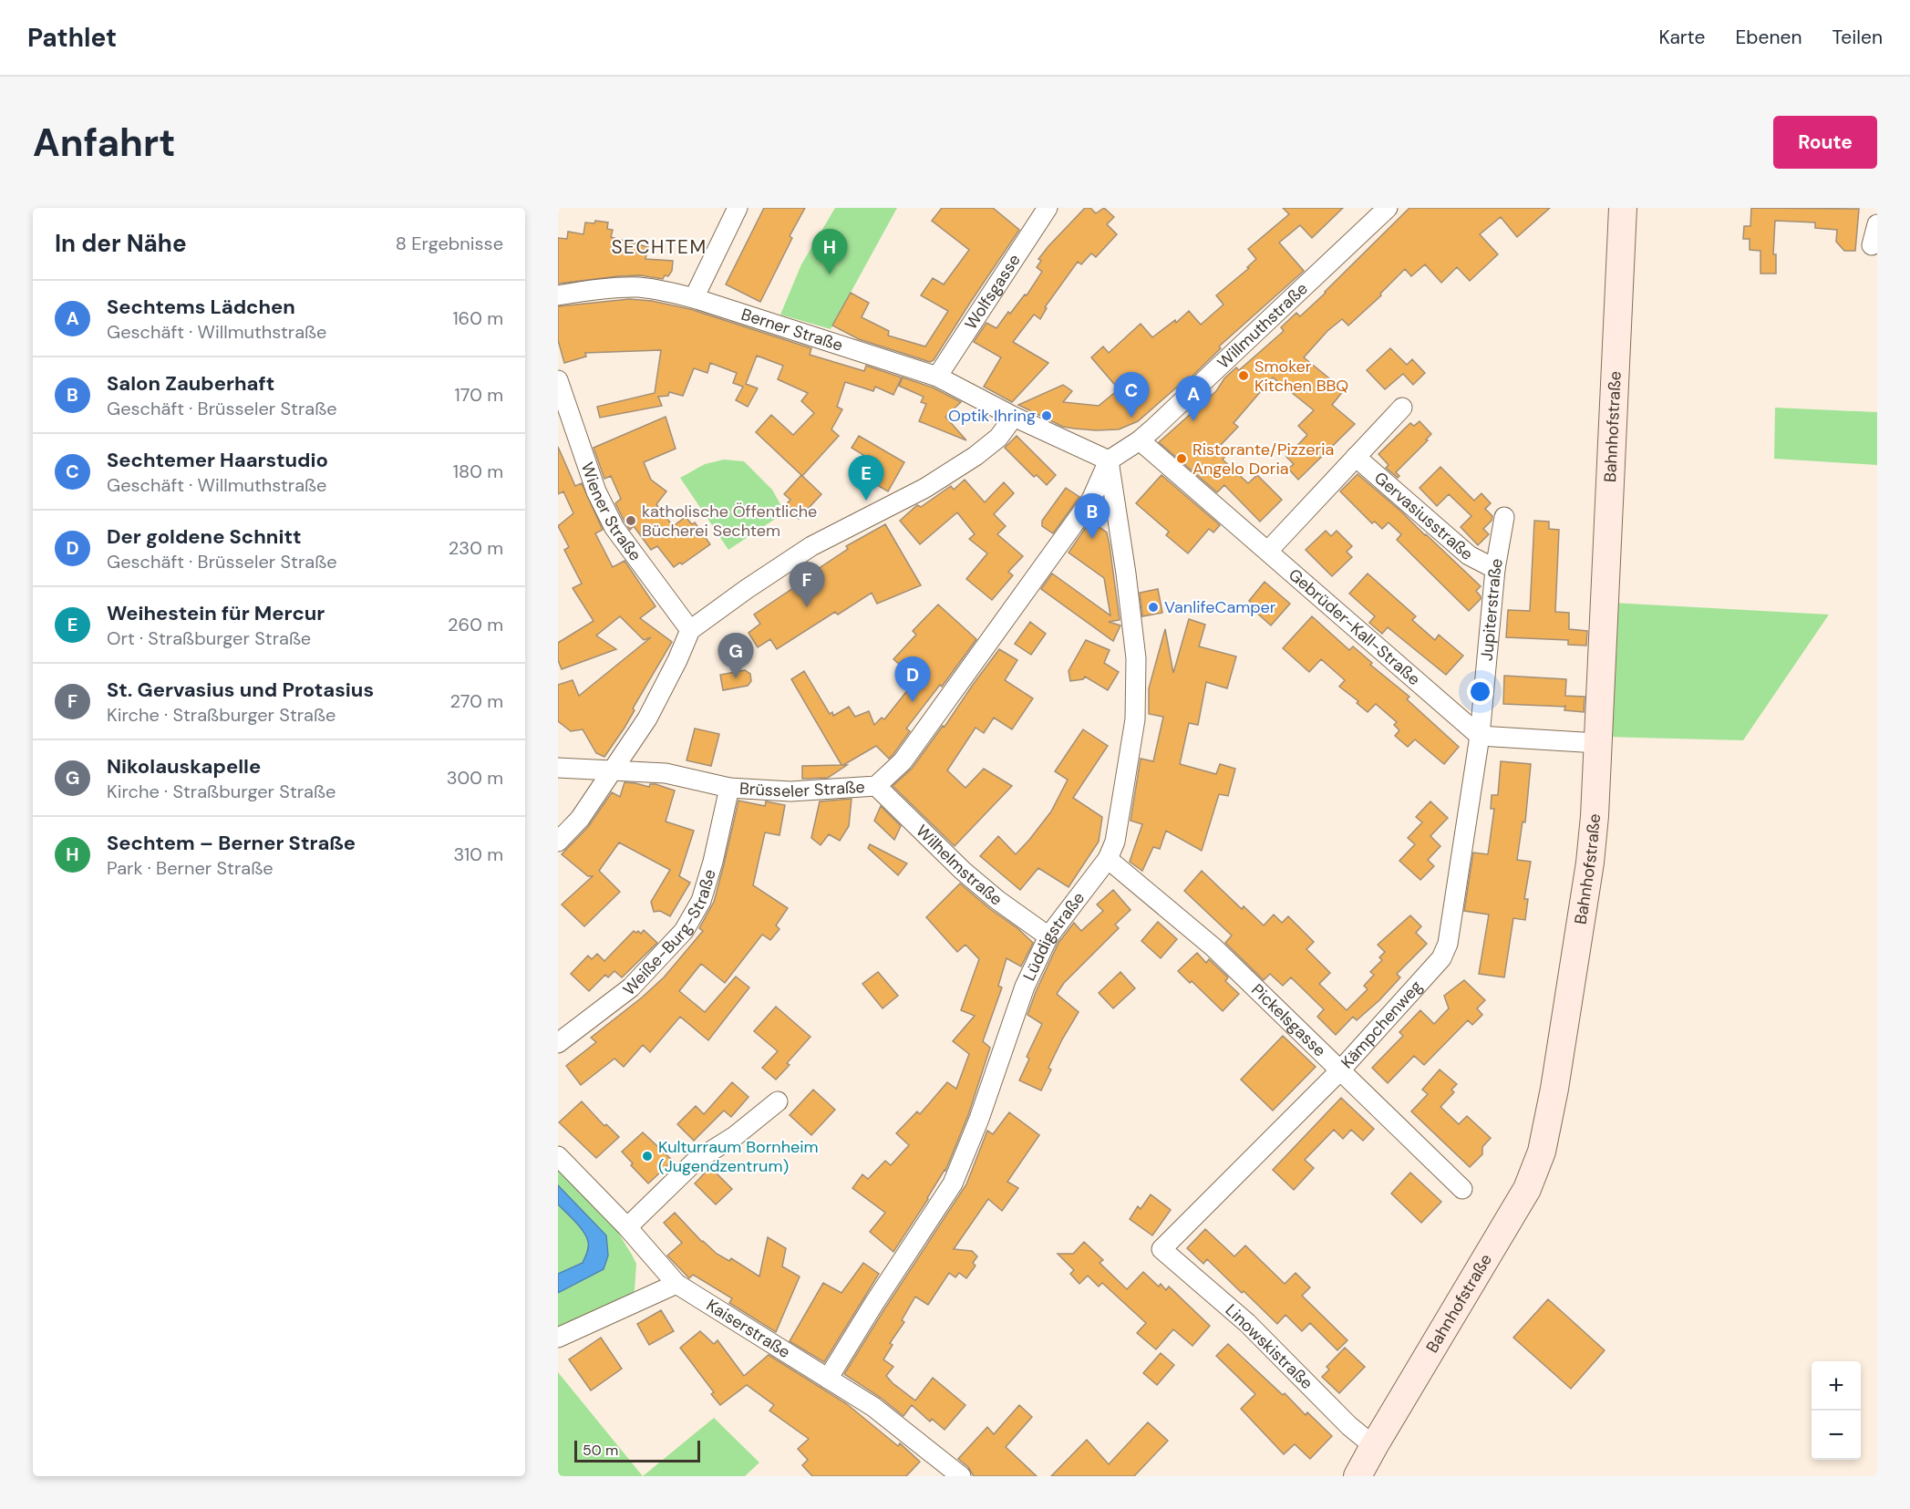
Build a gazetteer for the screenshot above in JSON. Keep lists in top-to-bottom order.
{
  "streets": {
    "main road": ["Bahnhofstraße"],
    "street": [
      "Wolfsgasse",
      "Willmuthstraße",
      "Berner Straße",
      "Wiener Straße",
      "Gervasiusstraße",
      "Jupiterstraße",
      "Gebrüder-Kall-Straße",
      "Brüsseler Straße",
      "Wilhelmstraße",
      "Weiße-Burg-Straße",
      "Lüddigstraße",
      "Pickelsgasse",
      "Kämpchenweg",
      "Kaiserstraße",
      "Linowskistraße"
    ]
  },
  "crossings": [
    ["Wolfsgasse", "Berner Straße"],
    ["Willmuthstraße", "Berner Straße"],
    ["Willmuthstraße", "Gebrüder-Kall-Straße"],
    ["Willmuthstraße", "Brüsseler Straße"],
    ["Willmuthstraße", "Lüddigstraße"],
    ["Berner Straße", "Brüsseler Straße"],
    ["Berner Straße", "Lüddigstraße"],
    ["Bahnhofstraße", "Linowskistraße"],
    ["Gervasiusstraße", "Jupiterstraße"],
    ["Jupiterstraße", "Gebrüder-Kall-Straße"],
    ["Jupiterstraße", "Kämpchenweg"],
    ["Gebrüder-Kall-Straße", "Kämpchenweg"],
    ["Brüsseler Straße", "Wilhelmstraße"],
    ["Brüsseler Straße", "Weiße-Burg-Straße"],
    ["Brüsseler Straße", "Lüddigstraße"],
    ["Wilhelmstraße", "Lüddigstraße"],
    ["Lüddigstraße", "Pickelsgasse"],
    ["Lüddigstraße", "Kaiserstraße"],
    ["Pickelsgasse", "Kämpchenweg"],
    ["Kämpchenweg", "Linowskistraße"]
  ],
  "districts": ["SECHTEM"],
  "places": [
    "Smoker Kitchen BBQ",
    "Optik Ihring",
    "Ristorante/Pizzeria Angelo Doria",
    "katholische Öffentliche Bücherei Sechtem",
    "VanlifeCamper",
    "Kulturraum Bornheim (Jugendzentrum)"
  ],
  "scale_bar": "50 m",
  "page": {
    "header": "Pathlet",
    "nav": ["Karte", "Ebenen", "Teilen"],
    "buttons": "Route",
    "title": "Anfahrt",
    "heading": ["In der Nähe", "8 Ergebnisse"],
    "pins": [
      "H",
      "C",
      "A",
      "E",
      "B",
      "F",
      "G",
      "D"
    ],
    "list": [
      {
        "mark": "A",
        "name": "Sechtems Lädchen",
        "note": "Geschäft · Willmuthstraße",
        "value": "160 m"
      },
      {
        "mark": "B",
        "name": "Salon Zauberhaft",
        "note": "Geschäft · Brüsseler Straße",
        "value": "170 m"
      },
      {
        "mark": "C",
        "name": "Sechtemer Haarstudio",
        "note": "Geschäft · Willmuthstraße",
        "value": "180 m"
      },
      {
        "mark": "D",
        "name": "Der goldene Schnitt",
        "note": "Geschäft · Brüsseler Straße",
        "value": "230 m"
      },
      {
        "mark": "E",
        "name": "Weihestein für Mercur",
        "note": "Ort · Straßburger Straße",
        "value": "260 m"
      },
      {
        "mark": "F",
        "name": "St. Gervasius und Protasius",
        "note": "Kirche · Straßburger Straße",
        "value": "270 m"
      },
      {
        "mark": "G",
        "name": "Nikolauskapelle",
        "note": "Kirche · Straßburger Straße",
        "value": "300 m"
      },
      {
        "mark": "H",
        "name": "Sechtem – Berner Straße",
        "note": "Park · Berner Straße",
        "value": "310 m"
      }
    ],
    "map_buttons": ["+", "−"],
    "scale": "50 m"
  }
}
